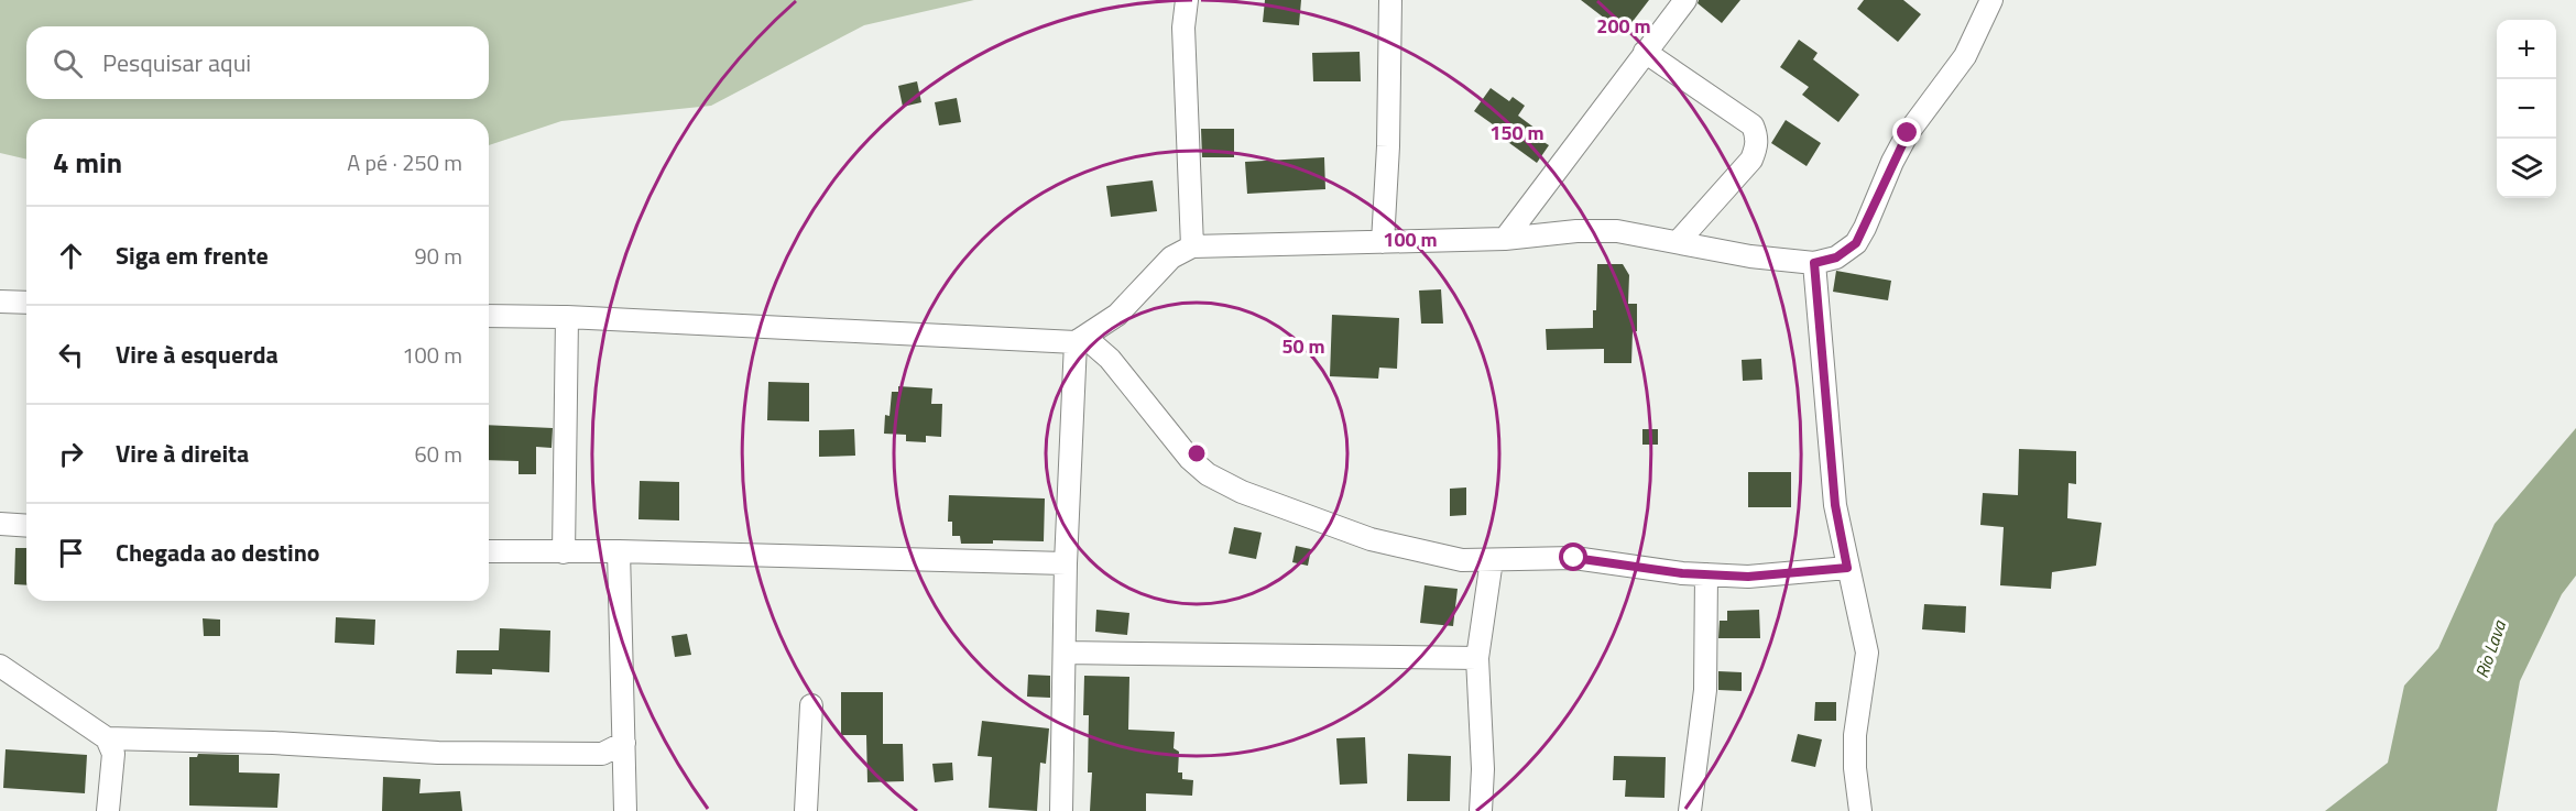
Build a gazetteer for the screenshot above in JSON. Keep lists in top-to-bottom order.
{
  "water": ["Rio Lava"],
  "page": {
    "map_buttons": ["+", "−"],
    "search": "Pesquisar aqui",
    "heading": ["4 min", "A pé · 250 m"],
    "list": [
      ["Siga em frente", "90 m"],
      ["Vire à esquerda", "100 m"],
      ["Vire à direita", "60 m"],
      "Chegada ao destino"
    ]
  },
  "rings": [
    "200 m",
    "150 m",
    "100 m",
    "50 m"
  ]
}
